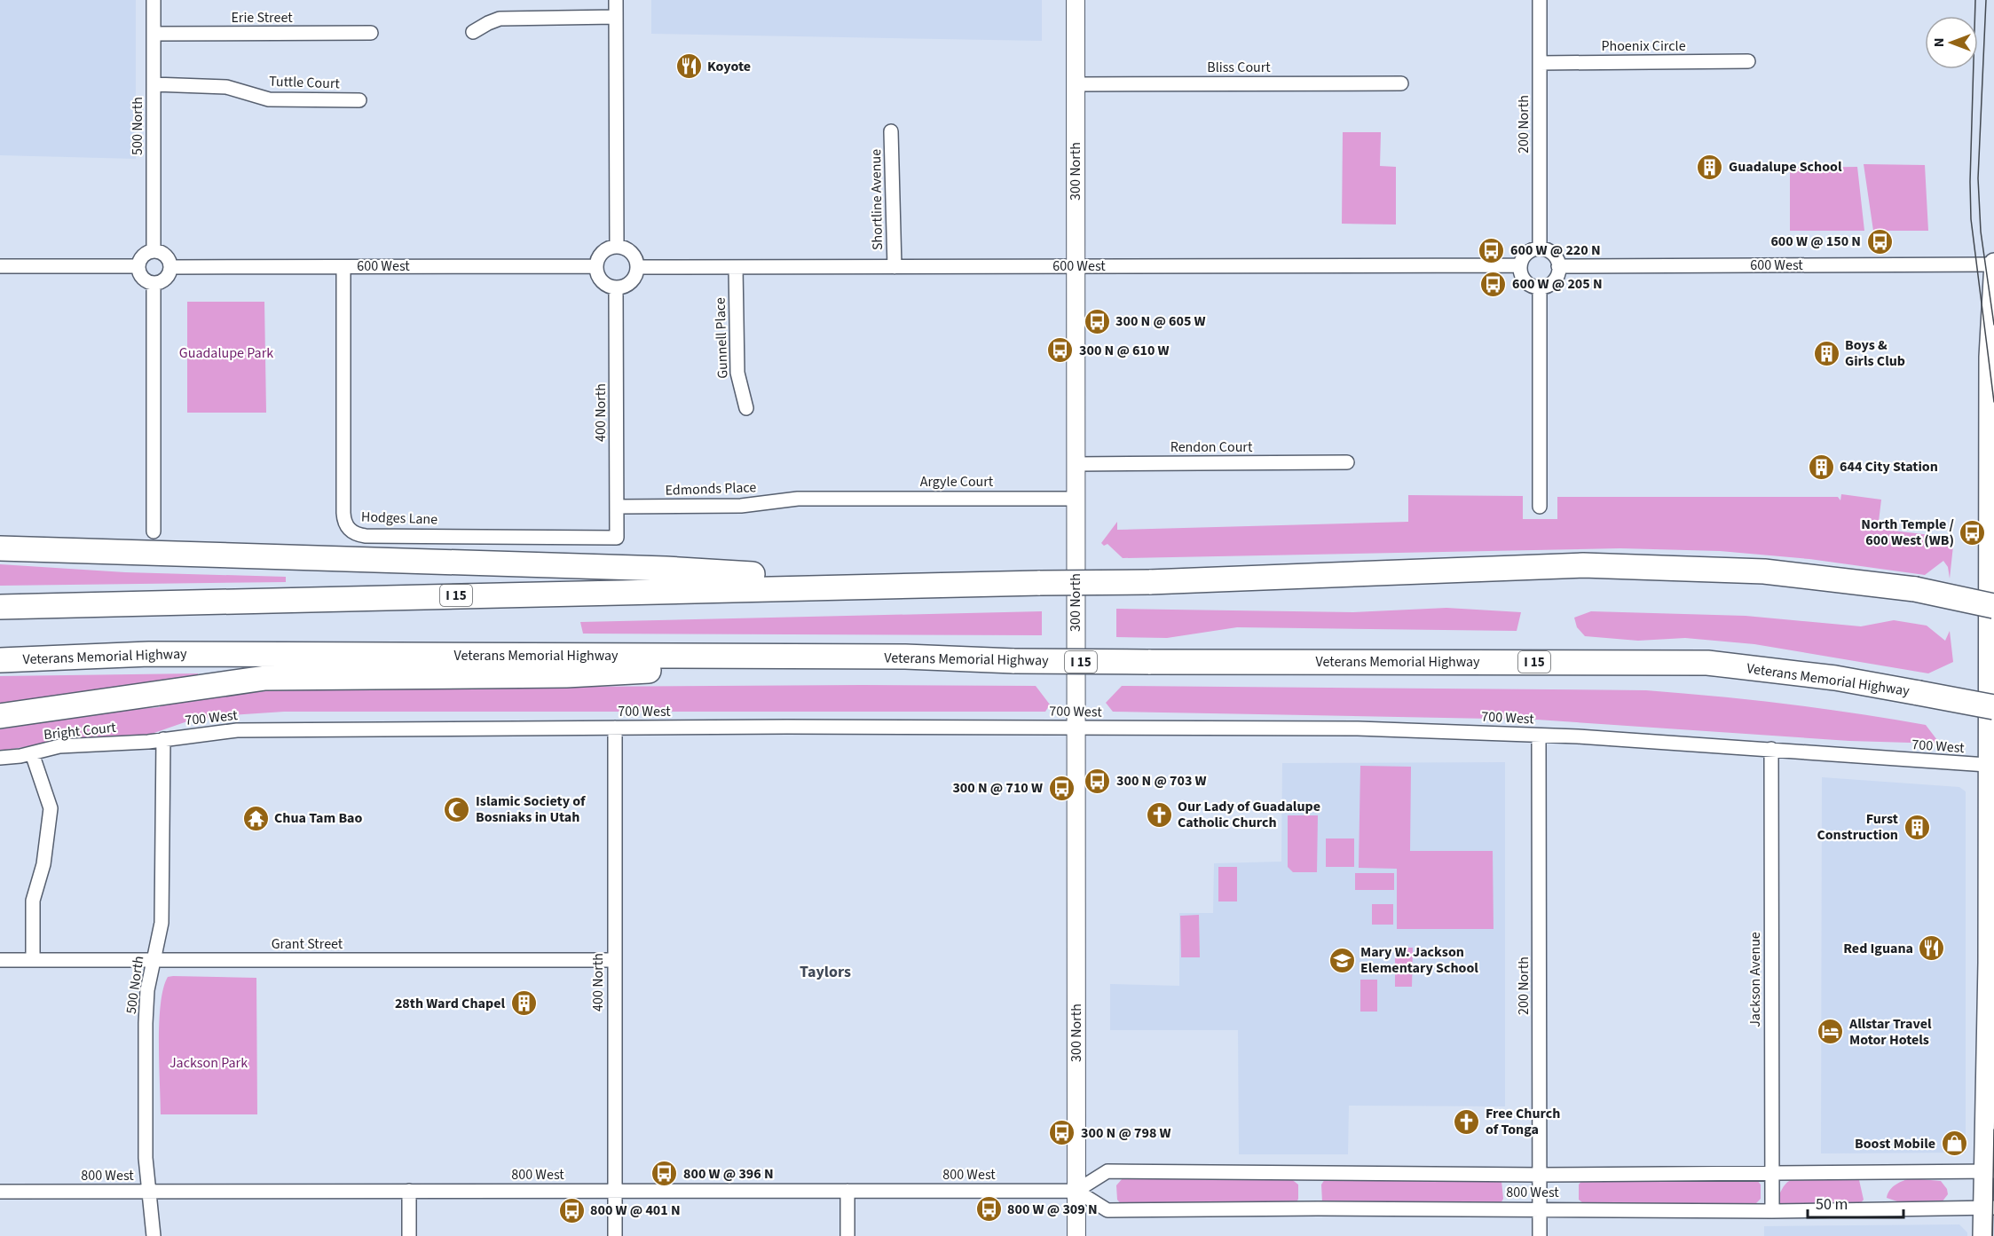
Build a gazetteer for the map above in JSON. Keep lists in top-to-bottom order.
{
  "streets": {
    "highway": ["I 15", "Veterans Memorial Highway"],
    "street": [
      "Erie Street",
      "Phoenix Circle",
      "Bliss Court",
      "Tuttle Court",
      "200 North",
      "500 North",
      "300 North",
      "Shortline Avenue",
      "600 West",
      "Gunnell Place",
      "400 North",
      "Rendon Court",
      "Argyle Court",
      "Edmonds Place",
      "Hodges Lane",
      "700 West",
      "Bright Court",
      "Grant Street",
      "Jackson Avenue",
      "800 West"
    ]
  },
  "crossings": [
    ["Erie Street", "500 North"],
    ["Phoenix Circle", "200 North"],
    ["Bliss Court", "300 North"],
    ["Tuttle Court", "500 North"],
    ["200 North", "600 West"],
    ["200 North", "700 West"],
    ["200 North", "800 West"],
    ["500 North", "600 West"],
    ["500 North", "700 West"],
    ["500 North", "Bright Court"],
    ["500 North", "Grant Street"],
    ["500 North", "800 West"],
    ["300 North", "600 West"],
    ["300 North", "Rendon Court"],
    ["300 North", "Argyle Court"],
    ["300 North", "700 West"],
    ["300 North", "800 West"],
    ["Shortline Avenue", "600 West"],
    ["600 West", "Gunnell Place"],
    ["600 West", "400 North"],
    ["600 West", "Hodges Lane"],
    ["400 North", "Edmonds Place"],
    ["400 North", "Hodges Lane"],
    ["400 North", "700 West"],
    ["400 North", "Grant Street"],
    ["400 North", "800 West"],
    ["Argyle Court", "Edmonds Place"],
    ["700 West", "Bright Court"],
    ["700 West", "Jackson Avenue"],
    ["Jackson Avenue", "800 West"]
  ],
  "districts": ["Taylors"],
  "parks": ["Guadalupe Park", "Jackson Park"],
  "places": {
    "restaurant": ["Koyote", "Red Iguana"],
    "building": [
      "Guadalupe School",
      "Boys & Girls Club",
      "644 City Station",
      "Furst Construction",
      "28th Ward Chapel"
    ],
    "bus stop": [
      "600 W @ 150 N",
      "600 W @ 220 N",
      "600 W @ 205 N",
      "300 N @ 605 W",
      "300 N @ 610 W",
      "North Temple / 600 West (WB)",
      "300 N @ 703 W",
      "300 N @ 710 W",
      "300 N @ 798 W",
      "800 W @ 396 N",
      "800 W @ 309 N",
      "800 W @ 401 N"
    ],
    "mosque": ["Islamic Society of Bosniaks in Utah"],
    "church": ["Our Lady of Guadalupe Catholic Church", "Free Church of Tonga"],
    "temple": ["Chua Tam Bao"],
    "school or university": ["Mary W. Jackson Elementary School"],
    "hotel": ["Allstar Travel Motor Hotels"],
    "shop": ["Boost Mobile"]
  },
  "scale_bar": "50 m",
  "north": "left"
}
